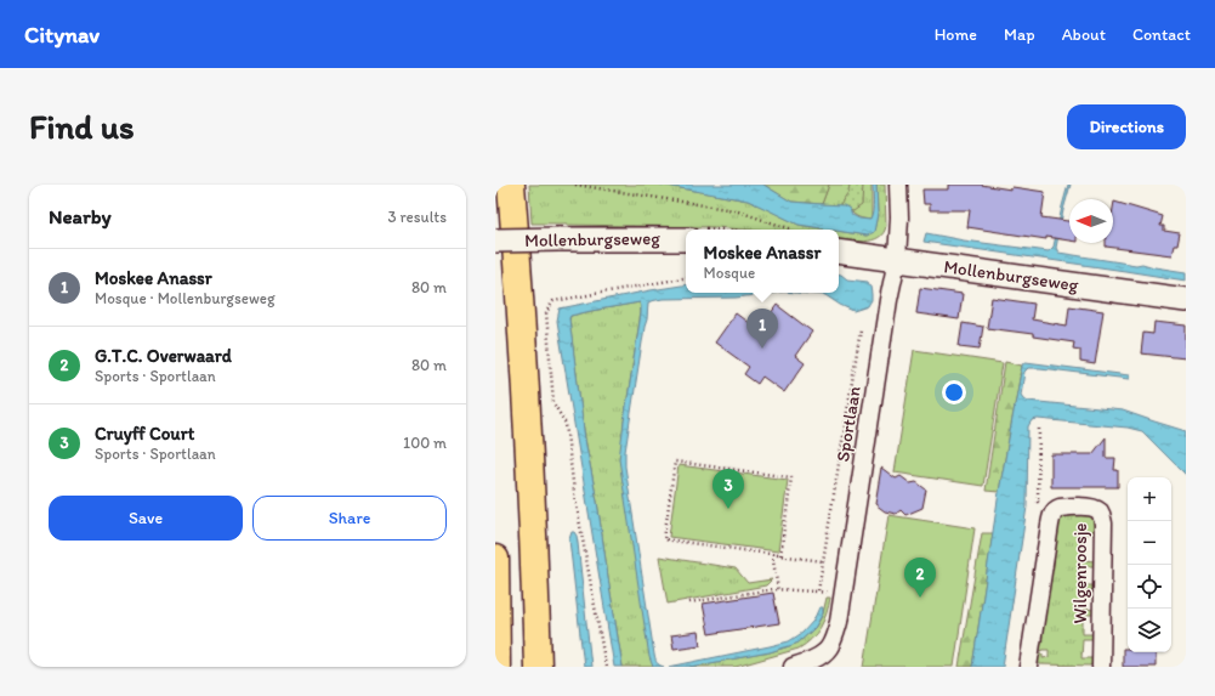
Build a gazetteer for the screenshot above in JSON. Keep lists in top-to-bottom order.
{
  "streets": {
    "street": ["Mollenburgseweg", "Sportlaan", "Wilgenroosje"]
  },
  "crossings": [
    ["Mollenburgseweg", "Sportlaan"]
  ],
  "north": "left",
  "page": {
    "header": "Citynav",
    "nav": [
      "Home",
      "Map",
      "About",
      "Contact"
    ],
    "buttons": [
      "Directions",
      ["Save", "Share"]
    ],
    "title": "Find us",
    "heading": ["Nearby", "3 results"],
    "popup": ["Moskee Anassr", "Mosque"],
    "list": [
      {
        "mark": "1",
        "name": "Moskee Anassr",
        "note": "Mosque · Mollenburgseweg",
        "value": "80 m"
      },
      {
        "mark": "2",
        "name": "G.T.C. Overwaard",
        "note": "Sports · Sportlaan",
        "value": "80 m"
      },
      {
        "mark": "3",
        "name": "Cruyff Court",
        "note": "Sports · Sportlaan",
        "value": "100 m"
      }
    ],
    "pins": ["1", "3", "2"],
    "map_buttons": ["+", "−"]
  }
}
